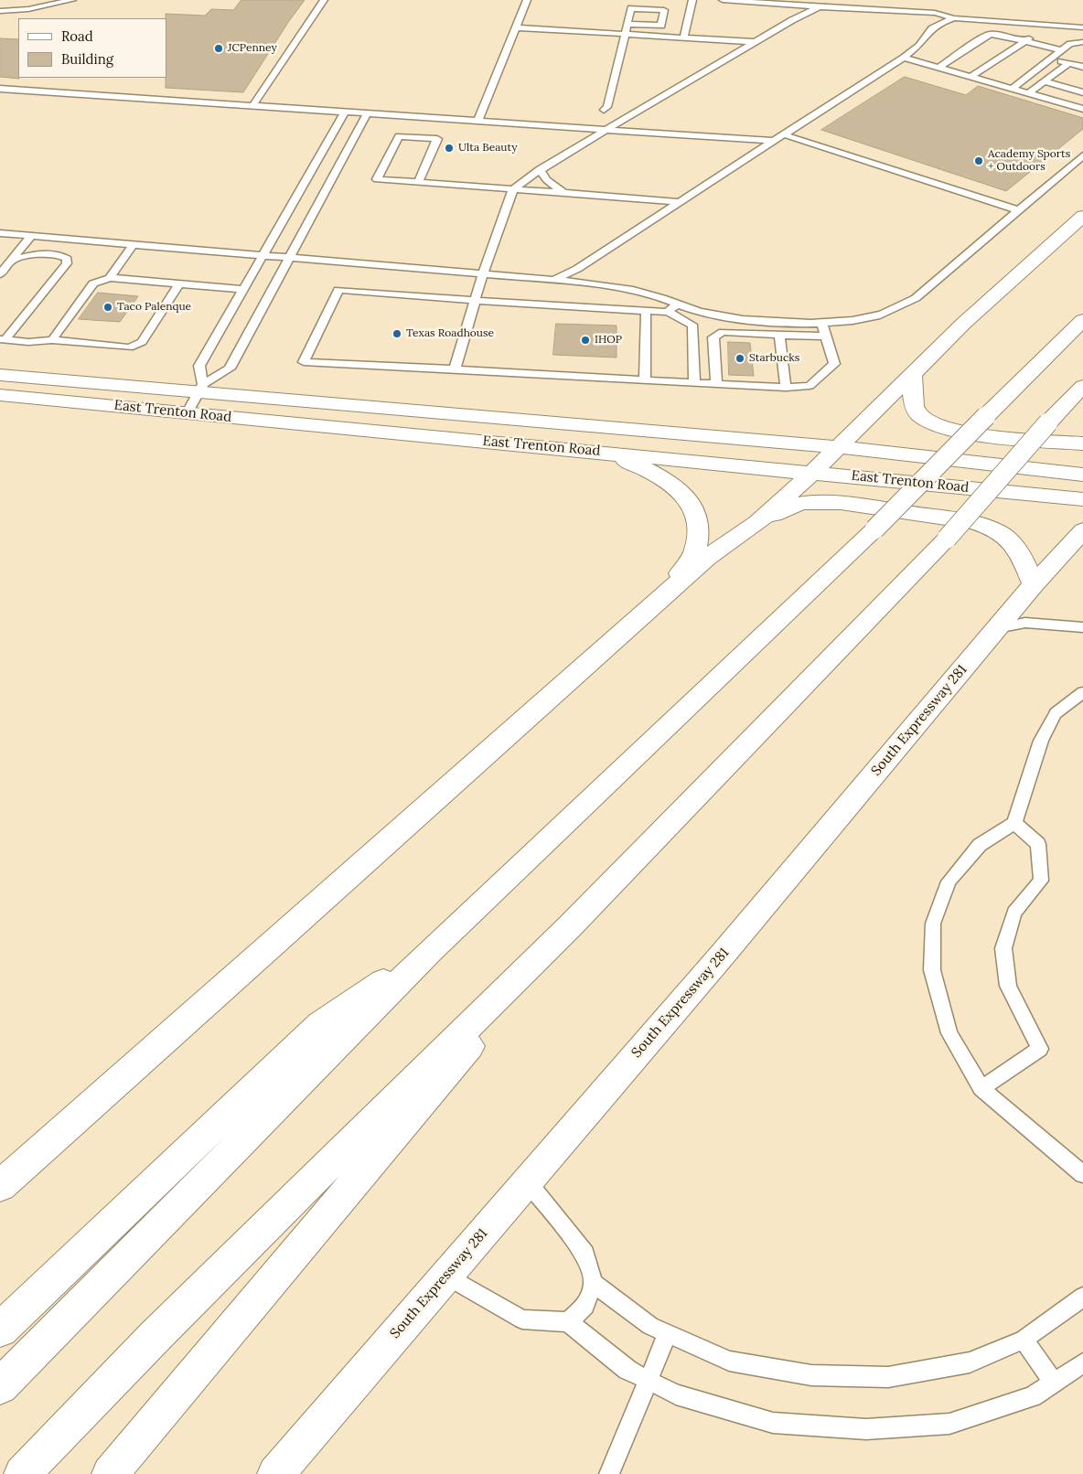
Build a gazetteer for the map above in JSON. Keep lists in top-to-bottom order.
{
  "streets": {
    "main road": ["East Trenton Road", "South Expressway 281"]
  },
  "places": [
    "JCPenney",
    "Ulta Beauty",
    "Academy Sports + Outdoors",
    "Taco Palenque",
    "Texas Roadhouse",
    "IHOP",
    "Starbucks"
  ],
  "legend": ["Road", "Building"]
}
